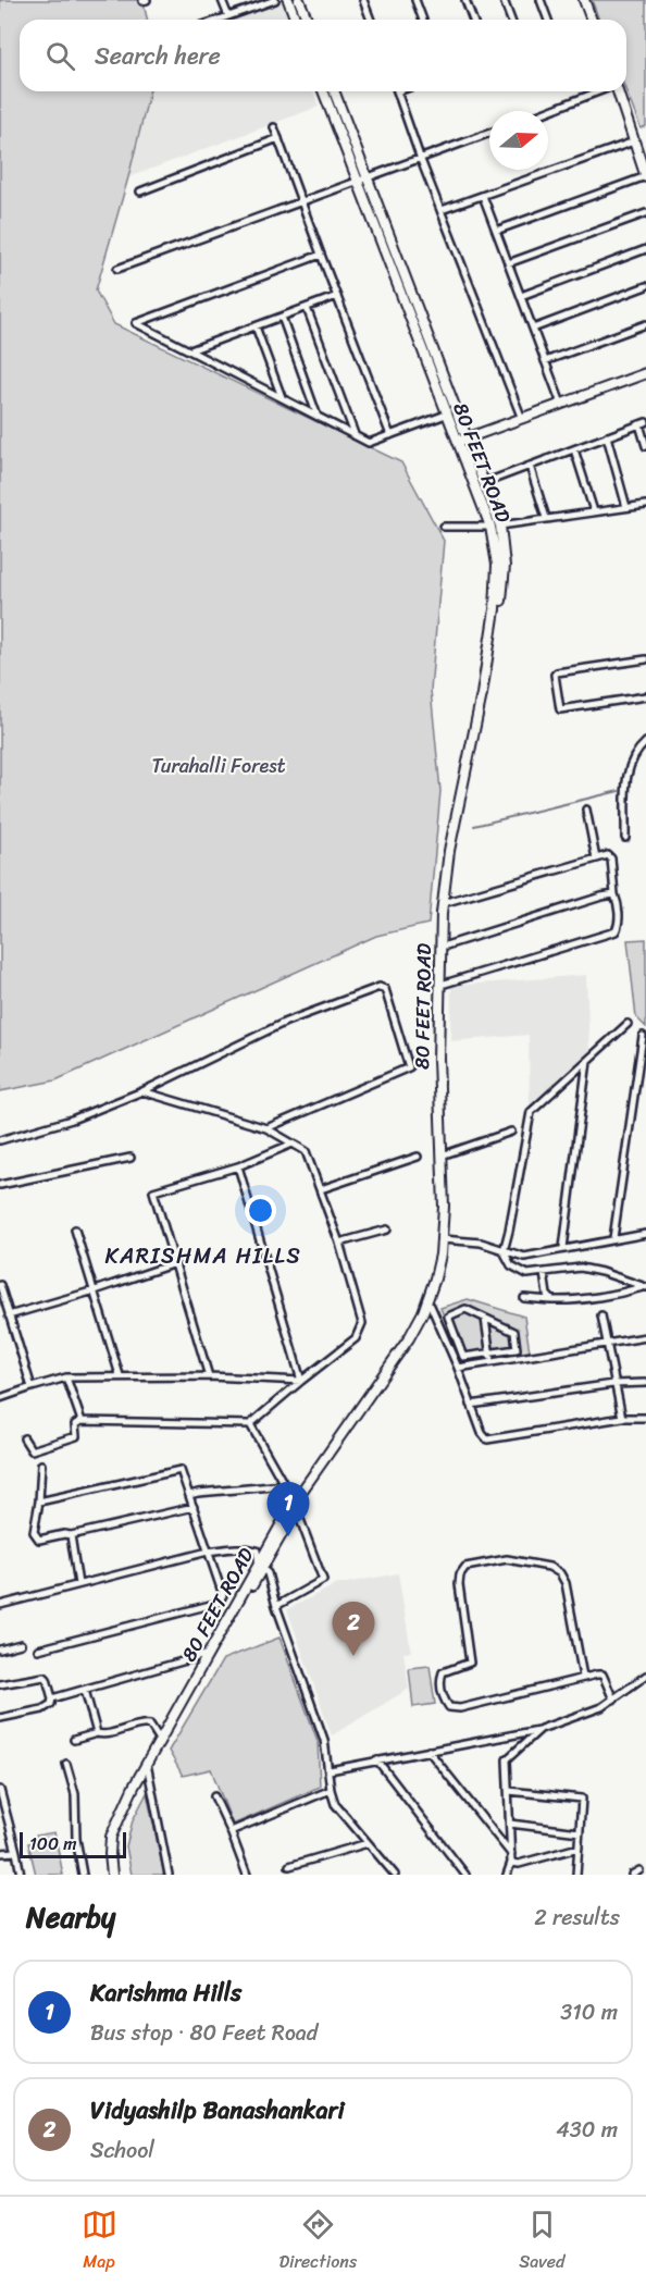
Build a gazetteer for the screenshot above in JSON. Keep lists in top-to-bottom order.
{
  "streets": {
    "main road": ["80 FEET ROAD"]
  },
  "districts": ["KARISHMA HILLS"],
  "parks": ["Turahalli Forest"],
  "scale_bar": "100 m",
  "north": "right",
  "page": {
    "search": "Search here",
    "pins": ["1", "2"],
    "scale": "100 m",
    "heading": ["Nearby", "2 results"],
    "list": [
      {
        "mark": "1",
        "name": "Karishma Hills",
        "note": "Bus stop · 80 Feet Road",
        "value": "310 m"
      },
      {
        "mark": "2",
        "name": "Vidyashilp Banashankari",
        "note": "School",
        "value": "430 m"
      }
    ],
    "nav": ["Map", "Directions", "Saved"]
  }
}
